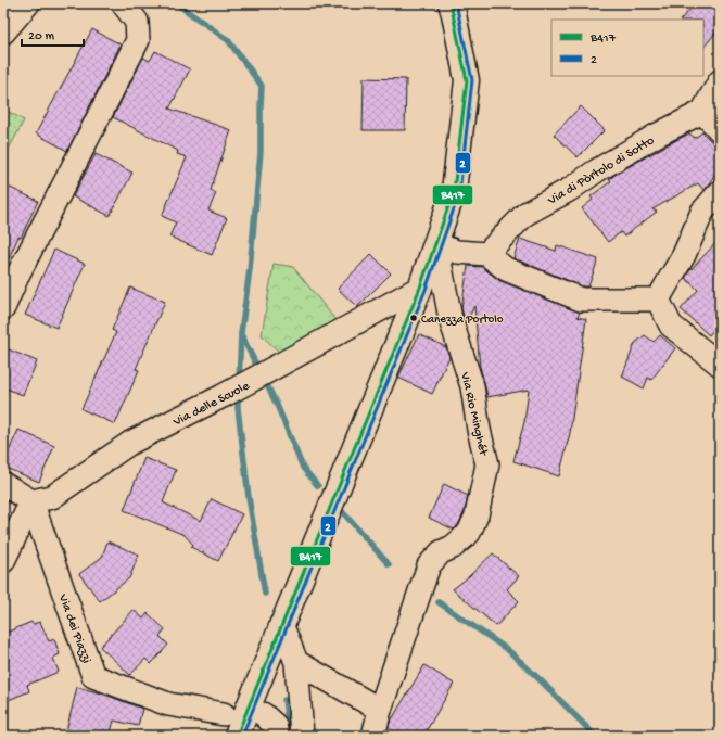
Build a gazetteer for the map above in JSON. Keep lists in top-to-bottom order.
{
  "streets": {
    "street": [
      "Via di Pòrtolo di Sotto",
      "Via delle Scuole",
      "Via Rio Minghét",
      "Via dei Piazzi"
    ]
  },
  "crossings": [
    ["Via delle Scuole", "Via dei Piazzi"]
  ],
  "places": ["Canezza Portolo"],
  "lines": ["transit line B417", "transit line 2"],
  "legend": ["B417", "2"],
  "scale_bar": "20 m"
}
